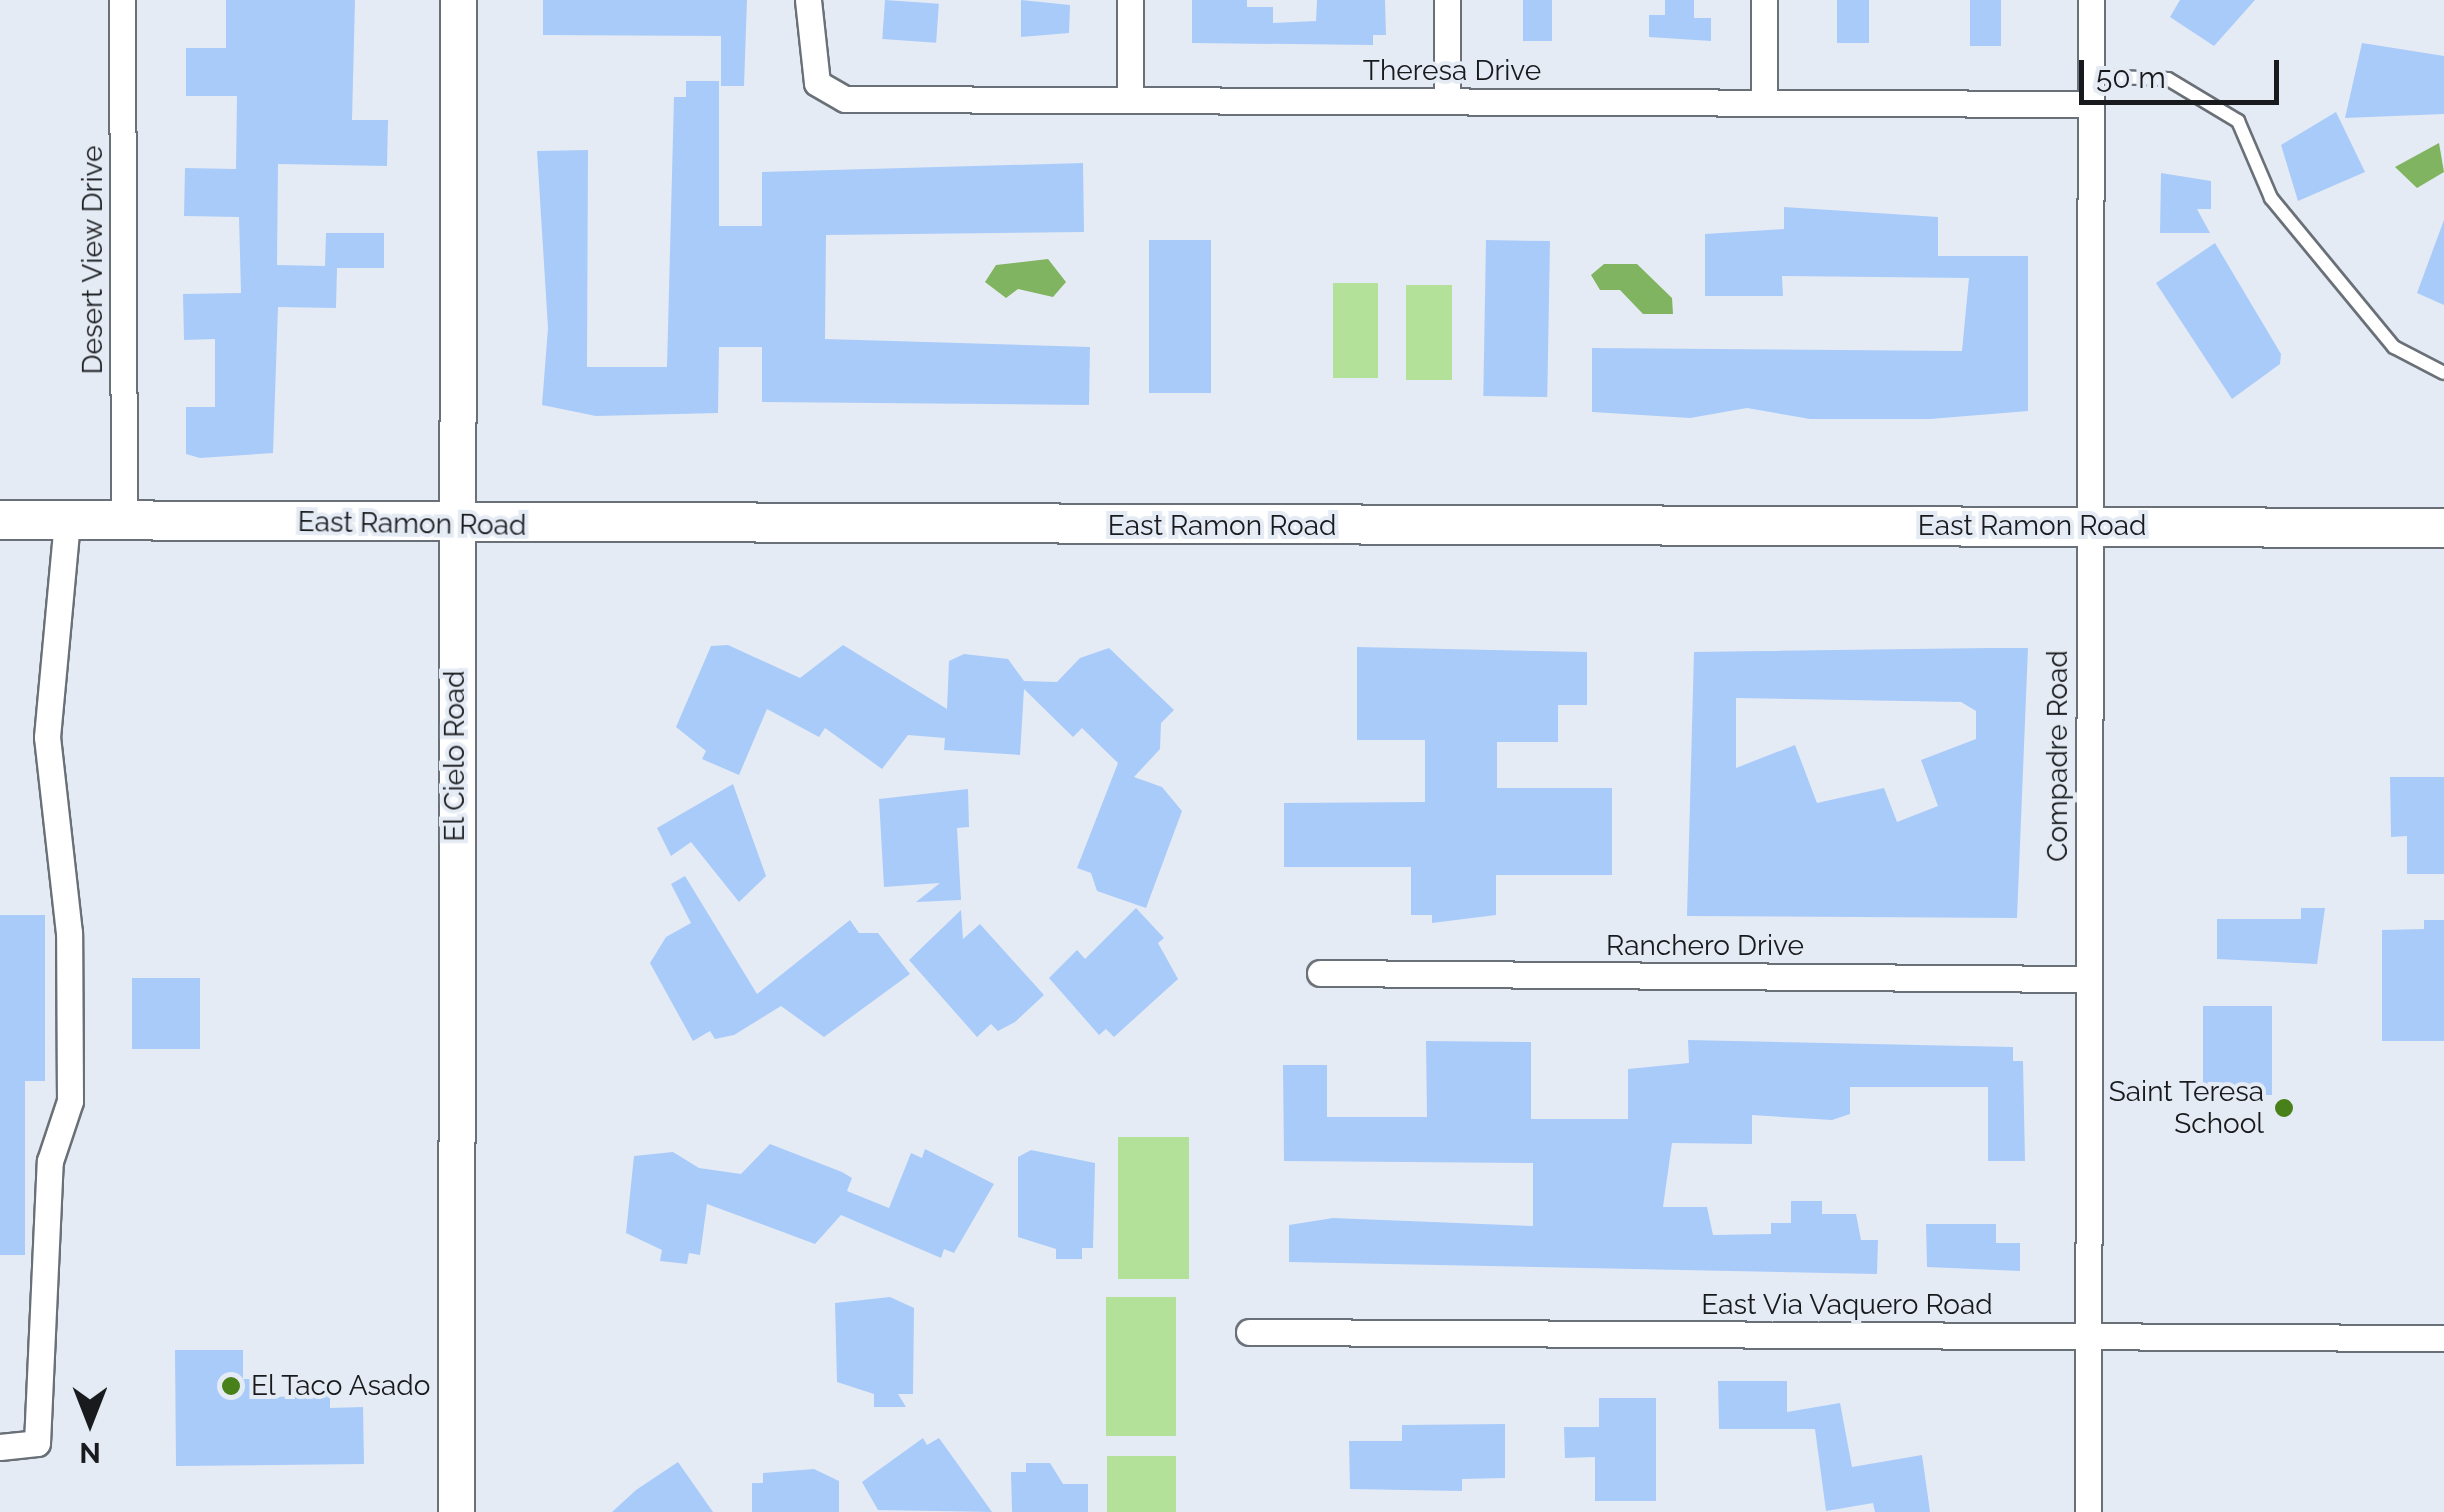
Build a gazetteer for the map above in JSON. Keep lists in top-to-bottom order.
{
  "streets": {
    "main road": ["East Ramon Road", "El Cielo Road"],
    "street": [
      "Theresa Drive",
      "Desert View Drive",
      "Compadre Road",
      "Ranchero Drive",
      "East Via Vaquero Road"
    ]
  },
  "crossings": [
    ["Theresa Drive", "Compadre Road"],
    ["Desert View Drive", "East Ramon Road"],
    ["East Ramon Road", "El Cielo Road"],
    ["East Ramon Road", "Compadre Road"],
    ["Compadre Road", "Ranchero Drive"],
    ["Compadre Road", "East Via Vaquero Road"]
  ],
  "places": ["Saint Teresa School", "El Taco Asado"],
  "scale_bar": "50 m",
  "north": "bottom"
}
